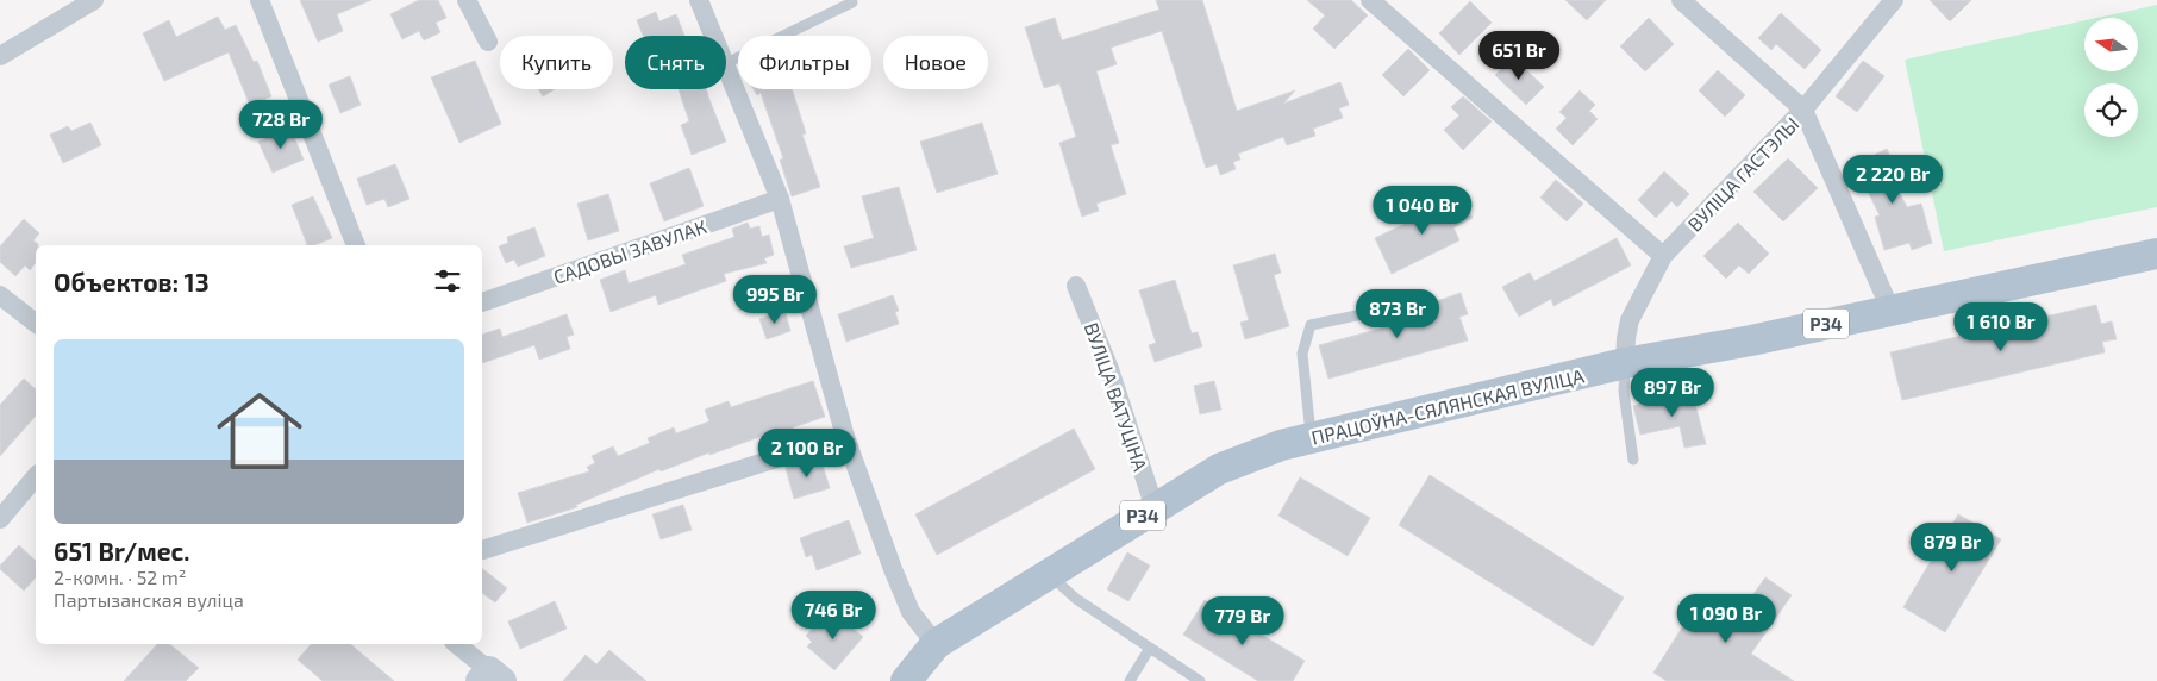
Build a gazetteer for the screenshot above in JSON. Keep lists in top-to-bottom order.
{
  "streets": {
    "main road": ["Р34", "ПРАЦОЎНА-СЯЛЯНСКАЯ ВУЛІЦА"],
    "street": ["ВУЛІЦА ГАСТЭЛЫ", "САДОВЫ ЗАВУЛАК", "ВУЛІЦА ВАТУЦІНА"]
  },
  "crossings": [
    ["ВУЛІЦА ГАСТЭЛЫ", "ПРАЦОЎНА-СЯЛЯНСКАЯ ВУЛІЦА"],
    ["ВУЛІЦА ВАТУЦІНА", "ПРАЦОЎНА-СЯЛЯНСКАЯ ВУЛІЦА"]
  ],
  "north": "left",
  "page": {
    "price": [
      "651 Br",
      "728 Br",
      "2 220 Br",
      "1 040 Br",
      "995 Br",
      "873 Br",
      "1 610 Br",
      "897 Br",
      "2 100 Br",
      "879 Br",
      "746 Br",
      "1 090 Br",
      "779 Br"
    ],
    "chip": [
      "Купить",
      "Снять",
      "Фильтры",
      "Новое"
    ],
    "heading": "Объектов: 13",
    "list": [
      {
        "name": "651 Br/мес.",
        "note": "2-комн. · 52 m² · Партызанская вуліца"
      }
    ]
  }
}
